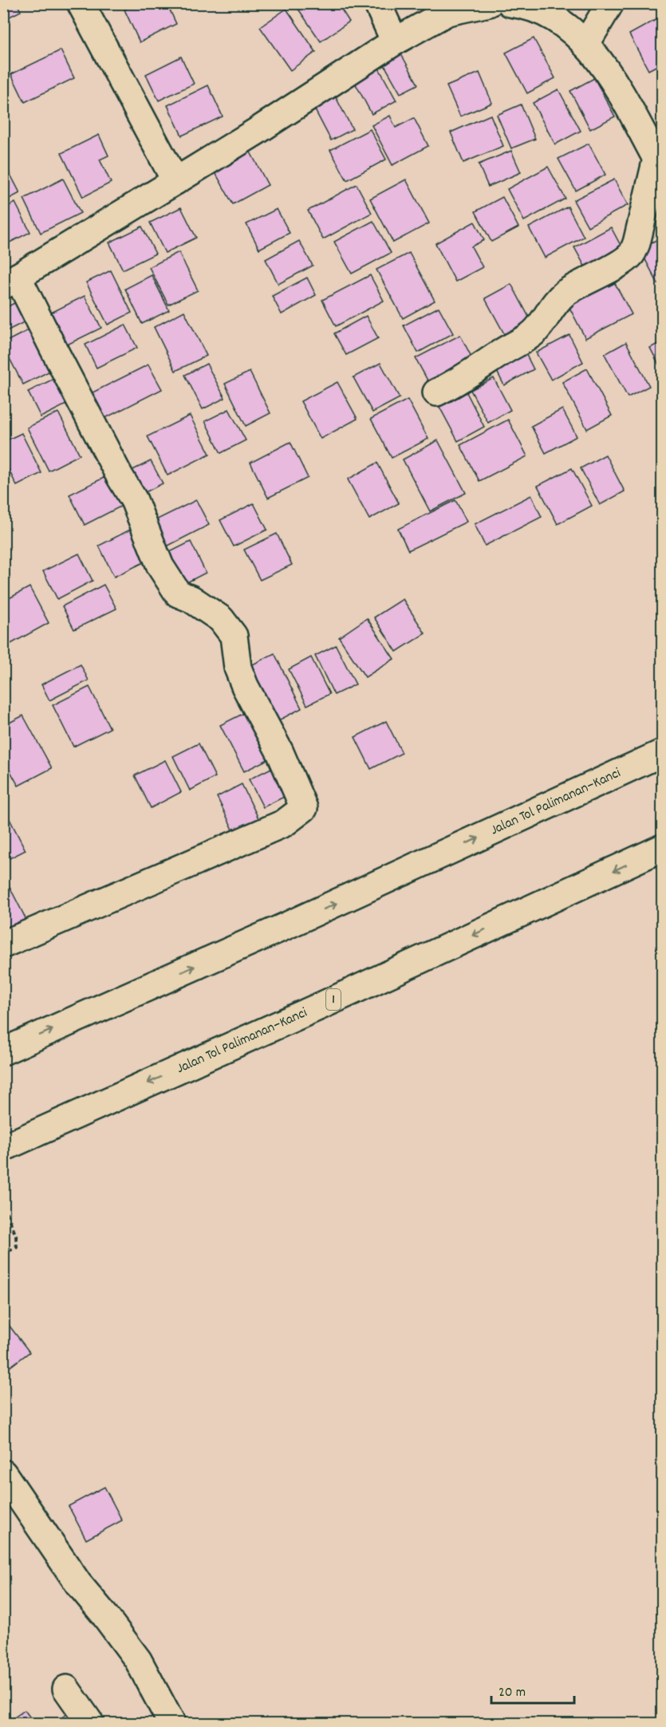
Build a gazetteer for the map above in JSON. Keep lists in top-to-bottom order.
{
  "streets": {
    "main road": ["Jalan Tol Palimanan–Kanci", "1"]
  },
  "scale_bar": "20 m"
}
